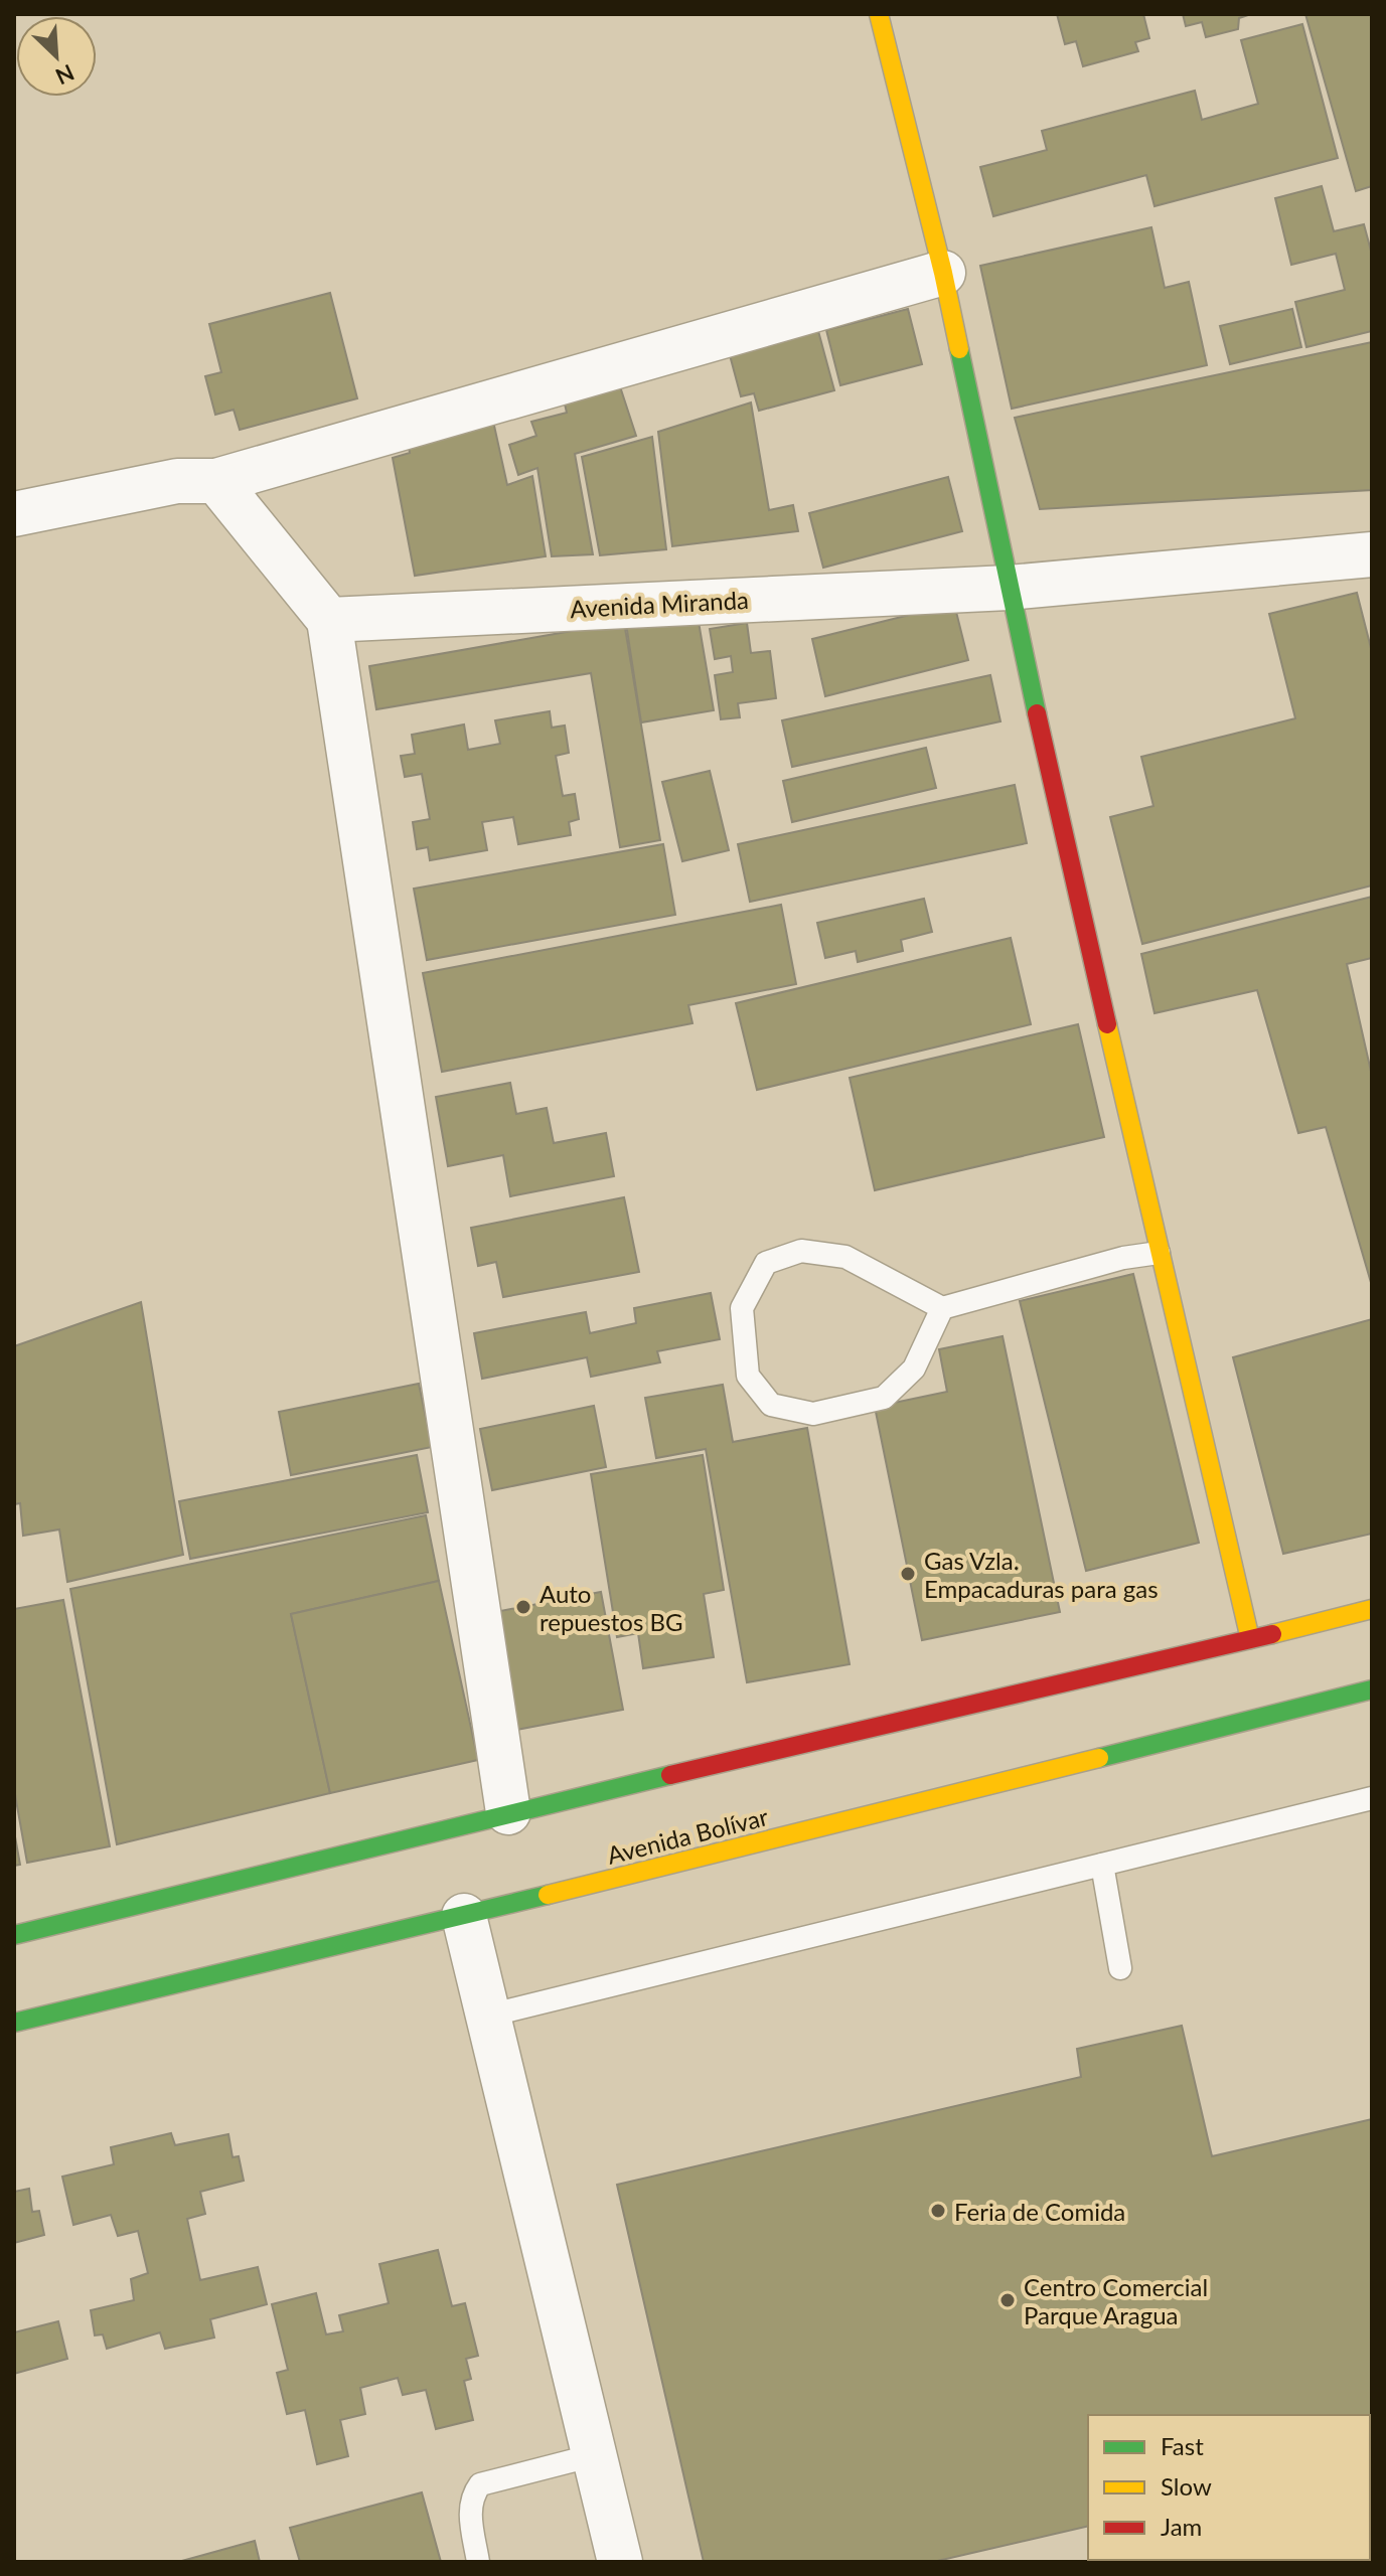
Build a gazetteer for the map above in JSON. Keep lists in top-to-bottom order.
{
  "streets": {
    "main road": ["Avenida Bolívar"],
    "street": ["Avenida Miranda"]
  },
  "places": [
    "Gas Vzla. Empacaduras para gas",
    "Auto repuestos BG",
    "Feria de Comida",
    "Centro Comercial Parque Aragua"
  ],
  "legend": ["Fast", "Slow", "Jam"],
  "north": "bottom right"
}
